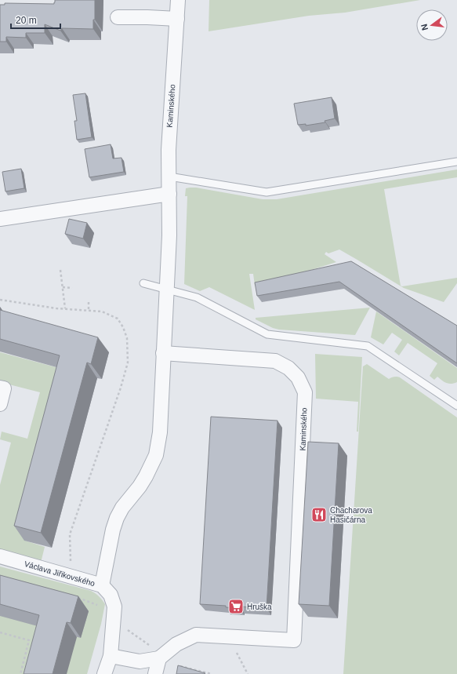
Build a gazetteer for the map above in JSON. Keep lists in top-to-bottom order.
{
  "streets": {
    "street": ["Kaminského", "Václava Jiřikovského"]
  },
  "places": {
    "restaurant": ["Chacharova Hasičárna"],
    "supermarket": ["Hruška"]
  },
  "scale_bar": "20 m",
  "north": "left"
}
